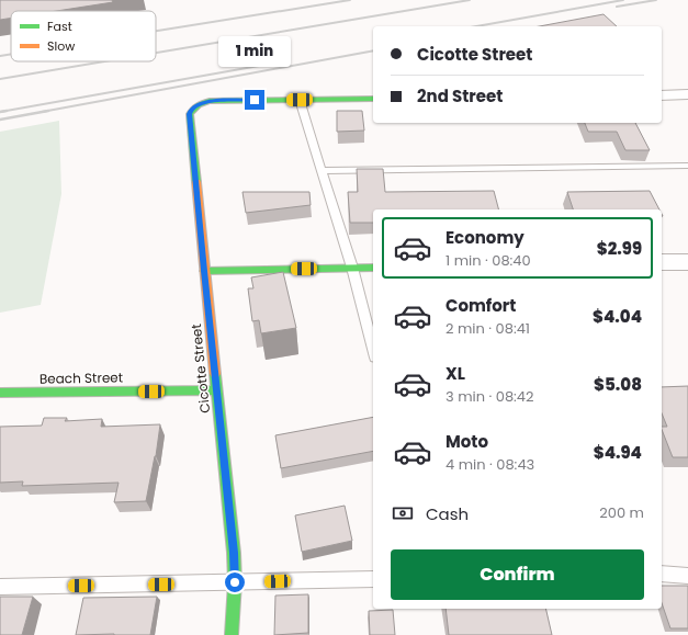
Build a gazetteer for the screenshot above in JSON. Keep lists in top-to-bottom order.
{
  "streets": {
    "street": ["Cicotte Street", "Beach Street"]
  },
  "crossings": [
    ["Cicotte Street", "Beach Street"]
  ],
  "legend": ["Fast", "Slow"],
  "page": {
    "banner": ["Cicotte Street", "2nd Street"],
    "bubble": "1 min",
    "list": [
      {
        "name": "Economy",
        "note": "1 min · 08:40",
        "value": "$2.99"
      },
      {
        "name": "Comfort",
        "note": "2 min · 08:41",
        "value": "$4.04"
      },
      {
        "name": "XL",
        "note": "3 min · 08:42",
        "value": "$5.08"
      },
      {
        "name": "Moto",
        "note": "4 min · 08:43",
        "value": "$4.94"
      }
    ],
    "pay": ["Cash", "200 m"],
    "buttons": "Confirm"
  }
}
